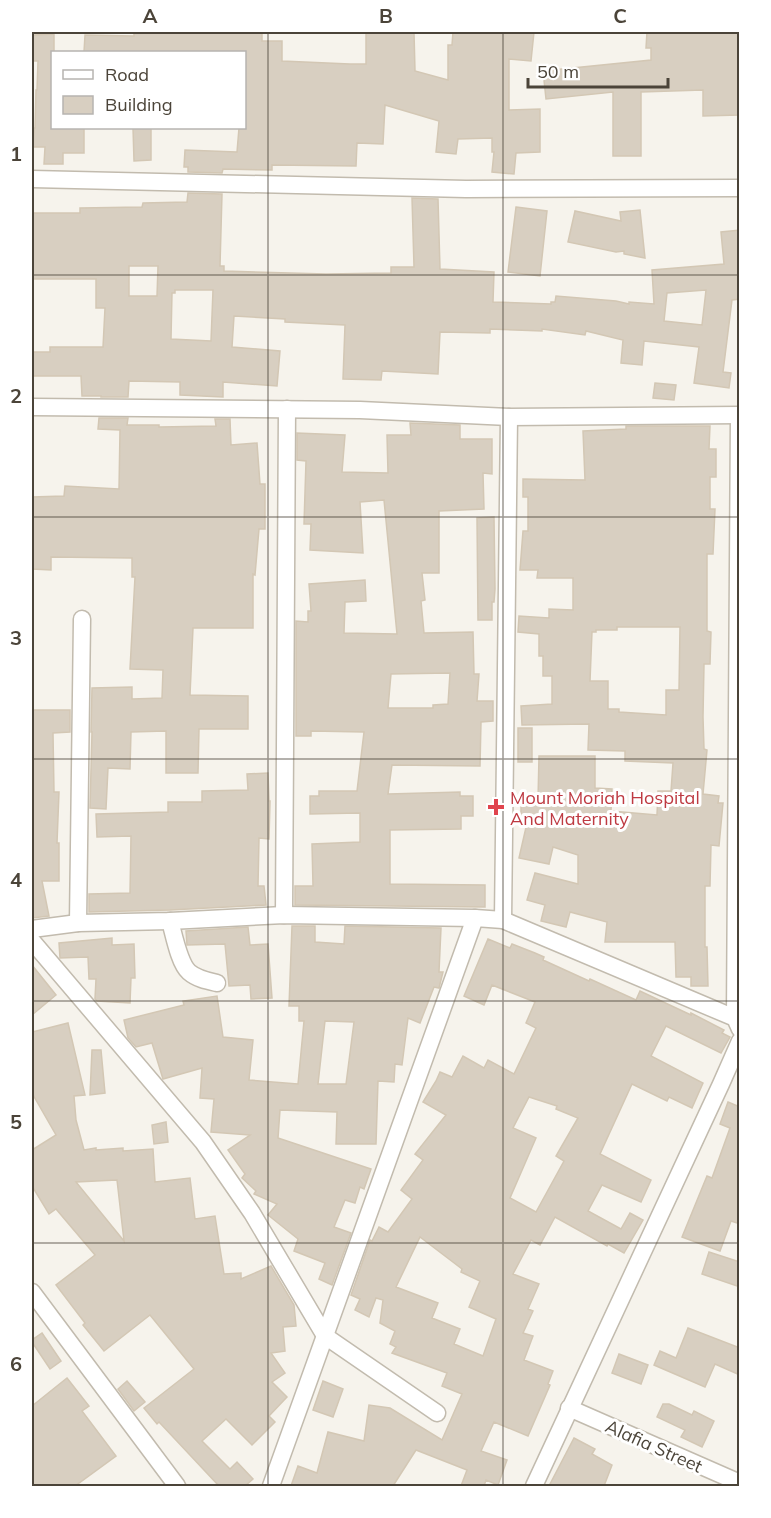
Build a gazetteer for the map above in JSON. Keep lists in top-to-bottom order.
{
  "streets": {
    "street": ["Alafia Street"]
  },
  "places": {
    "health": ["Mount Moriah Hospital And Maternity"]
  },
  "legend": ["Road", "Building"],
  "scale_bar": "50 m",
  "grid": {
    "columns": ["A", "B", "C"],
    "rows": [
      "1",
      "2",
      "3",
      "4",
      "5",
      "6"
    ]
  }
}
